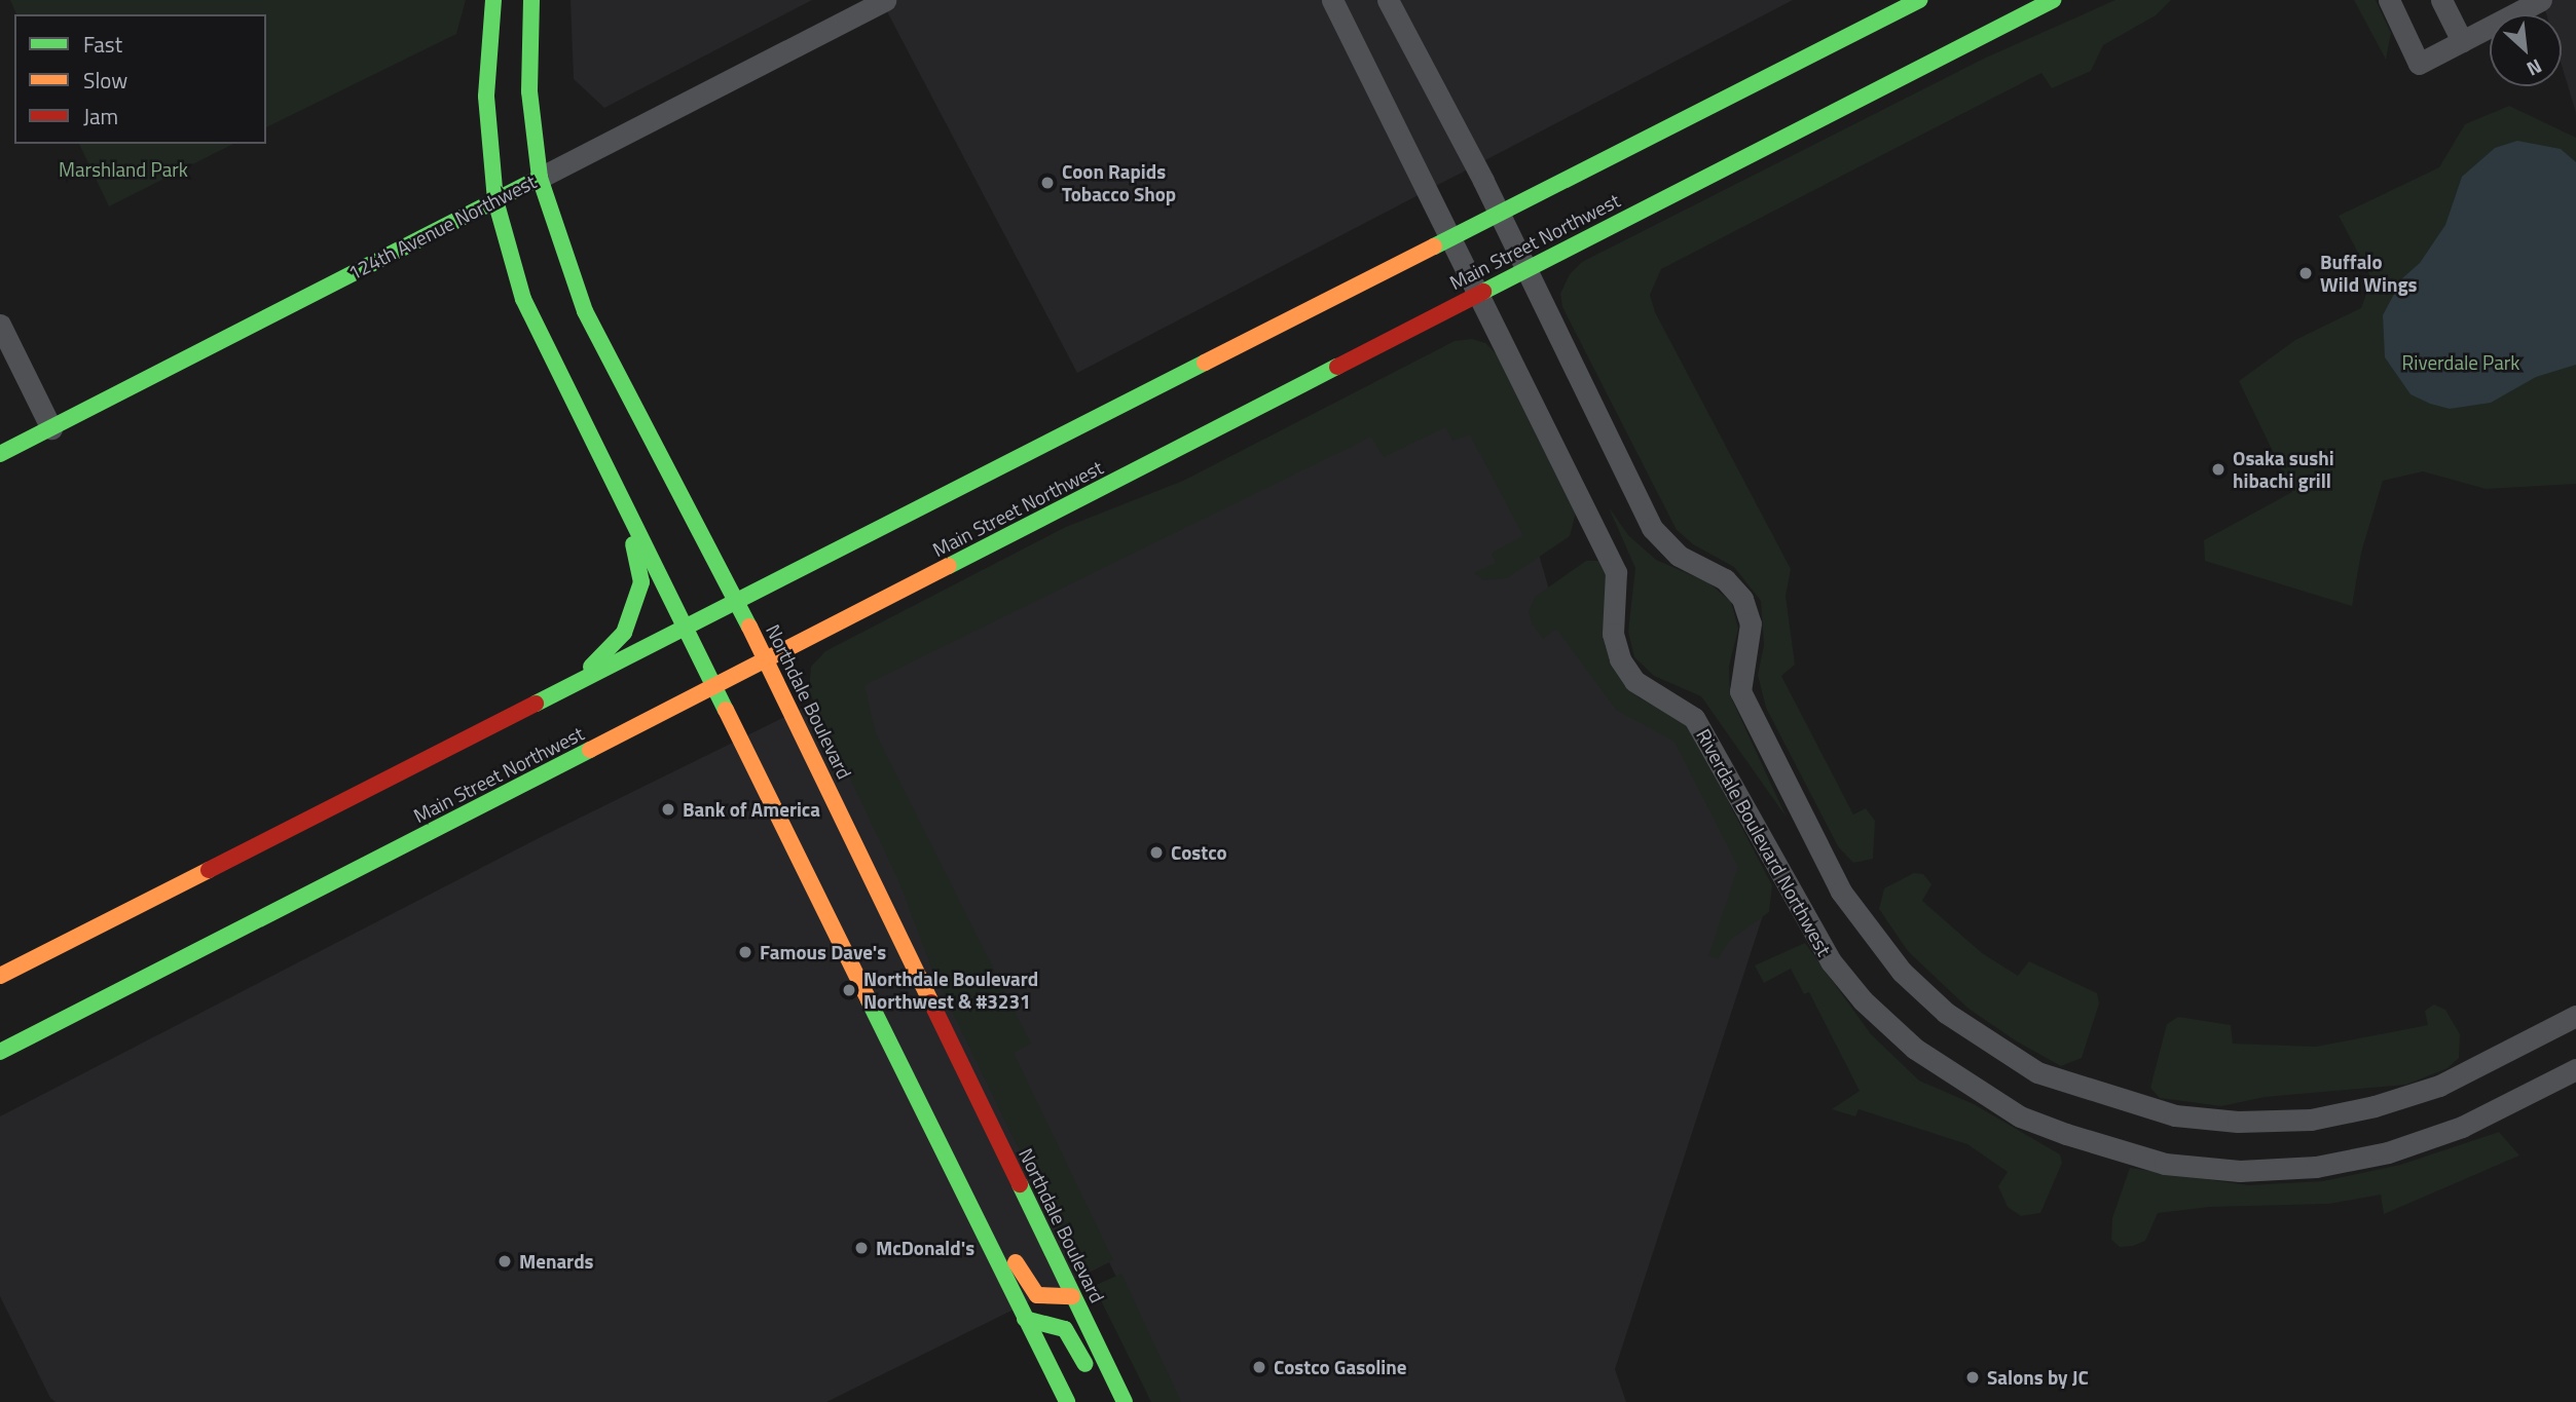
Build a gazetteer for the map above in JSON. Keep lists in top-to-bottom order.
{
  "streets": {
    "main road": ["124th Avenue Northwest", "Main Street Northwest", "Northdale Boulevard"],
    "street": ["Riverdale Boulevard Northwest"]
  },
  "crossings": [
    ["124th Avenue Northwest", "Northdale Boulevard"],
    ["Main Street Northwest", "Northdale Boulevard"],
    ["Main Street Northwest", "Riverdale Boulevard Northwest"]
  ],
  "parks": ["Marshland Park", "Riverdale Park"],
  "places": [
    "Coon Rapids Tobacco Shop",
    "Buffalo Wild Wings",
    "Osaka sushi hibachi grill",
    "Bank of America",
    "Costco",
    "Famous Dave's",
    "Northdale Boulevard Northwest & #3231",
    "McDonald's",
    "Menards",
    "Costco Gasoline",
    "Salons by JC"
  ],
  "legend": ["Fast", "Slow", "Jam"],
  "north": "bottom right"
}
